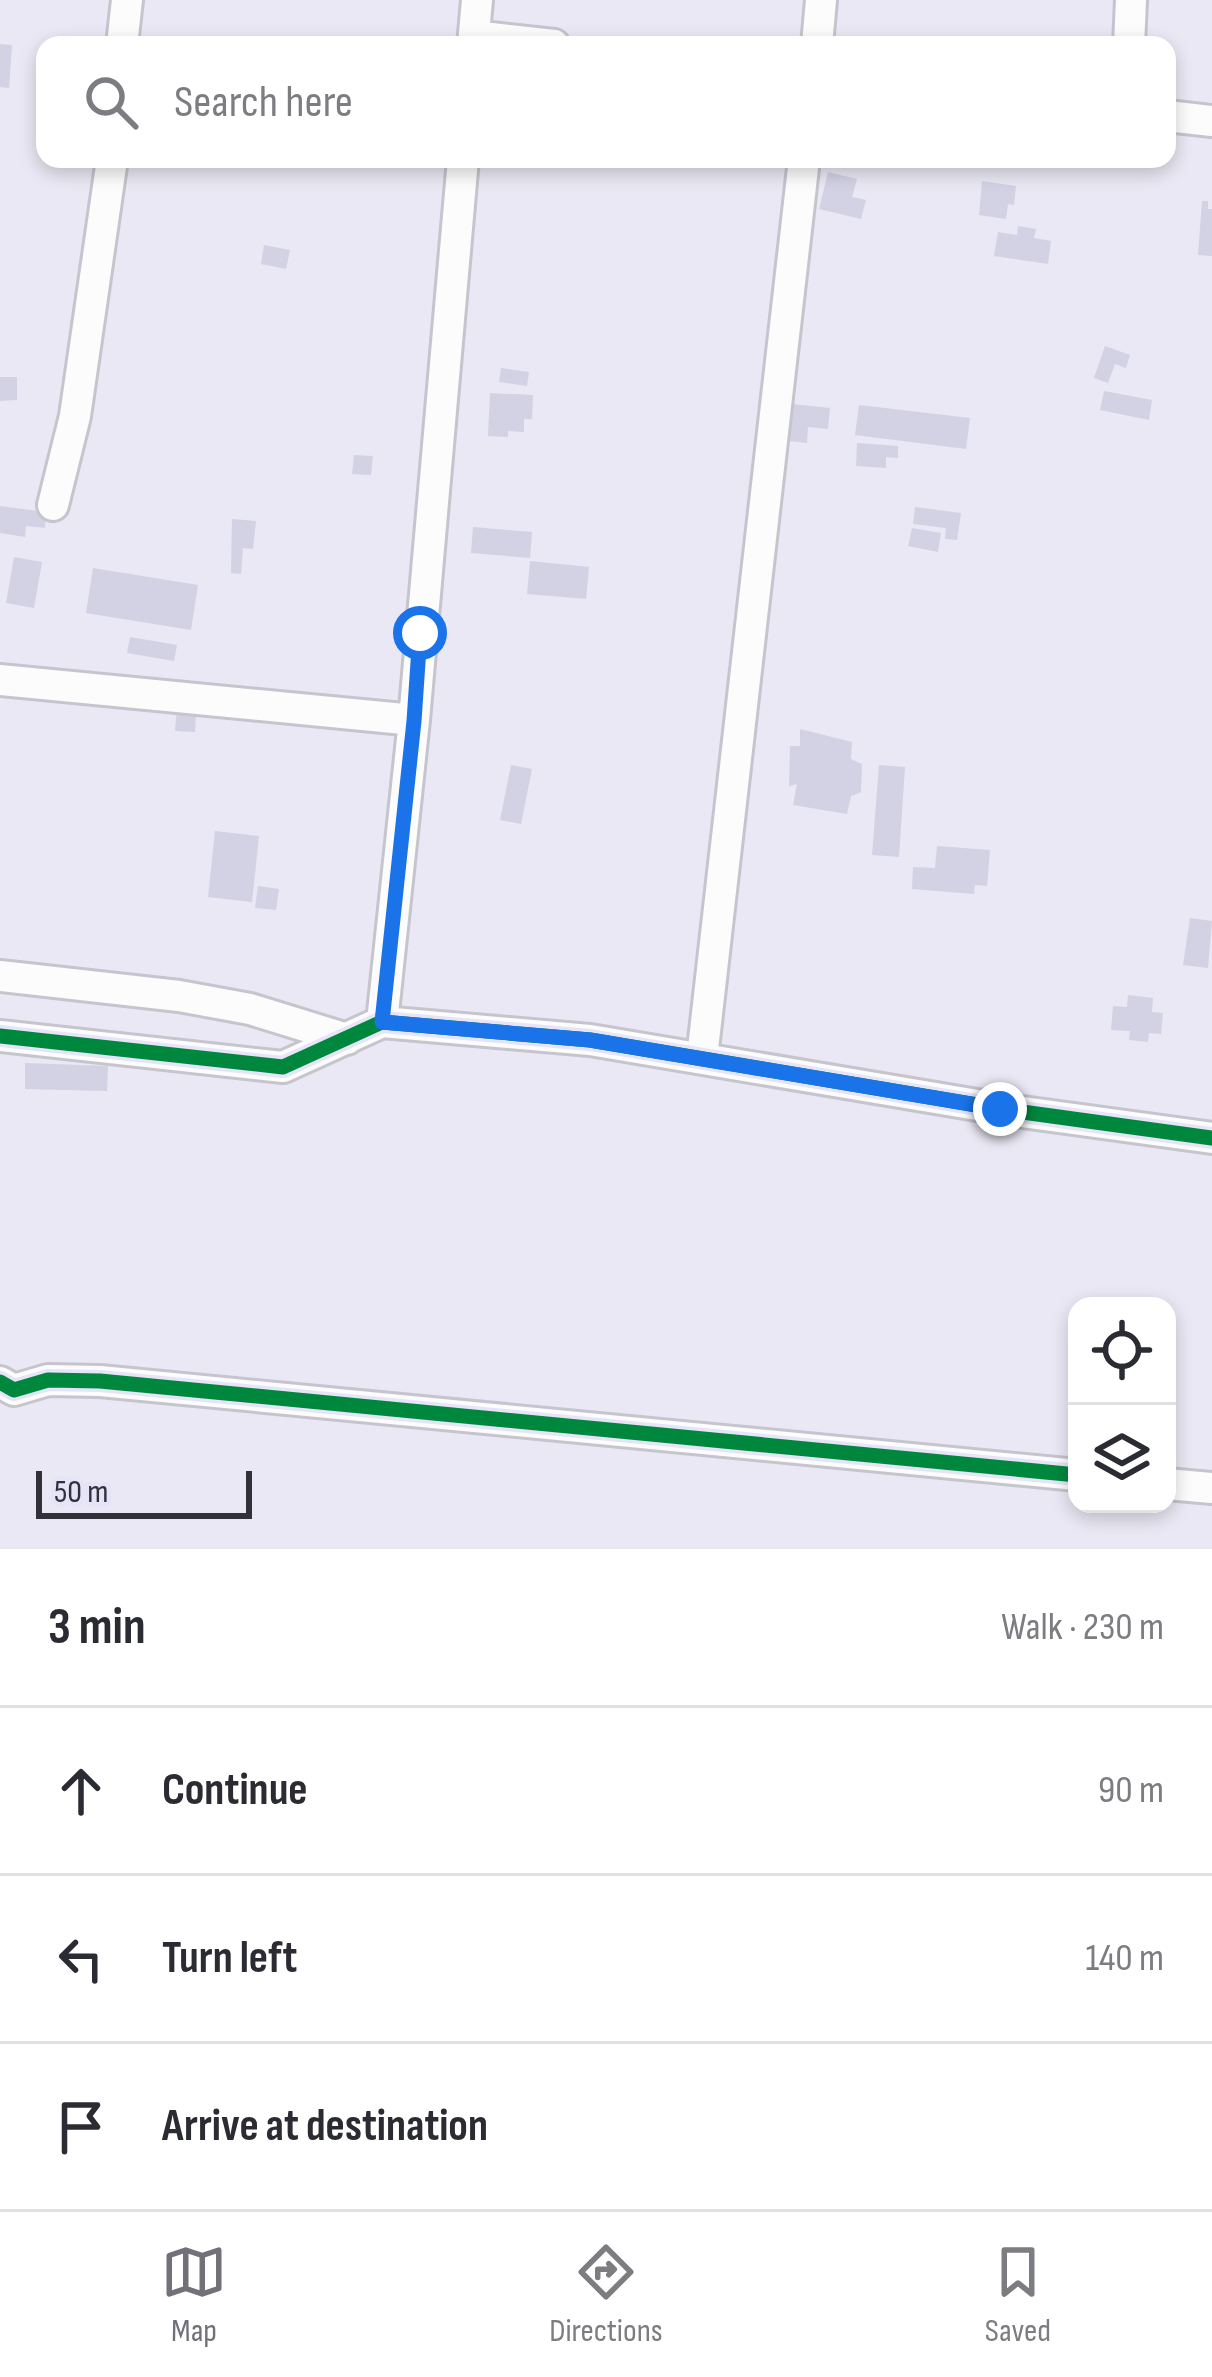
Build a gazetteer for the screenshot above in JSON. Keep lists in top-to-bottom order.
{
  "scale_bar": "50 m",
  "page": {
    "search": "Search here",
    "scale": "50 m",
    "heading": ["3 min", "Walk · 230 m"],
    "list": [
      ["Continue", "90 m"],
      ["Turn left", "140 m"],
      "Arrive at destination"
    ],
    "nav": ["Map", "Directions", "Saved"]
  }
}
